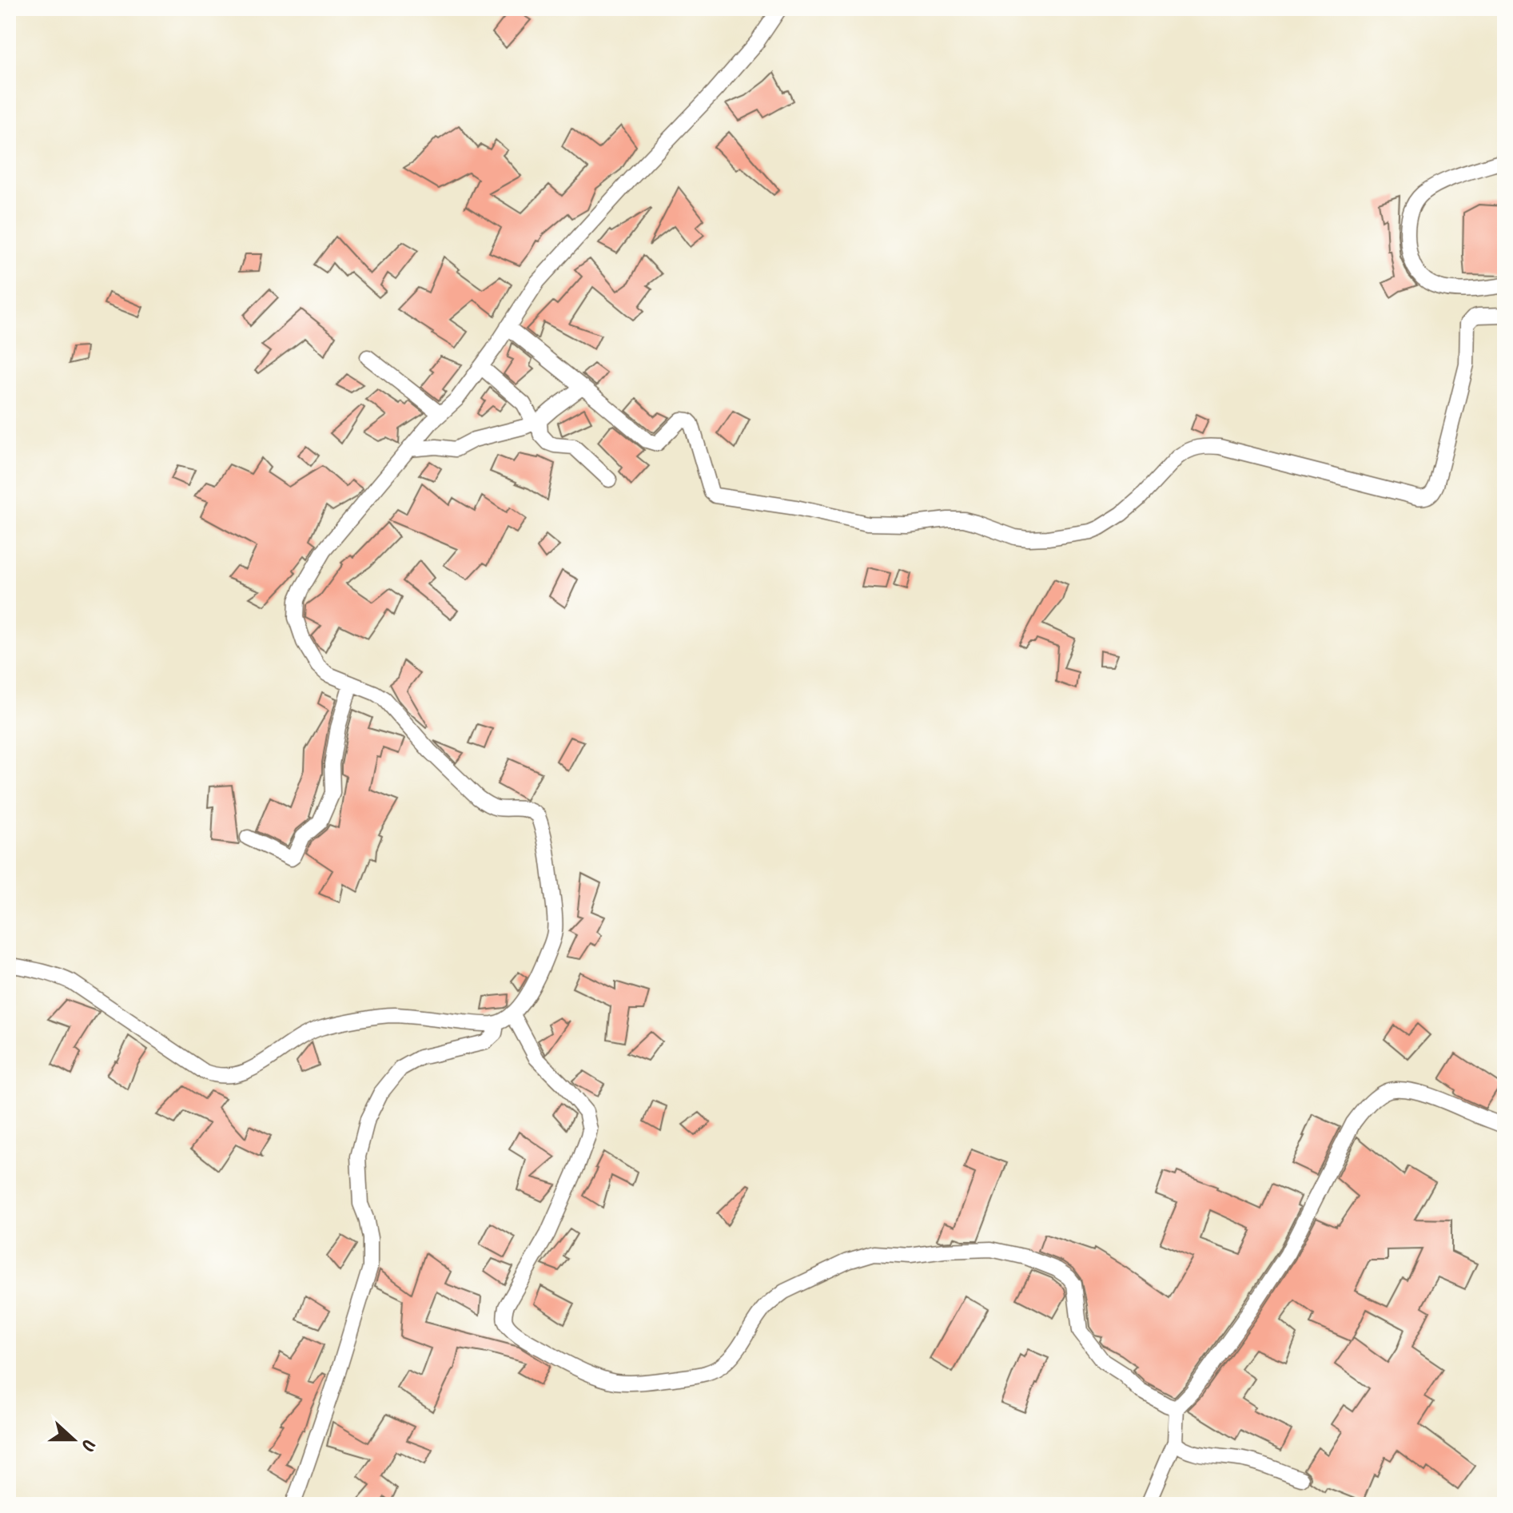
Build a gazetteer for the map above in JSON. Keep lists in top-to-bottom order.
{
  "north": "right"
}
